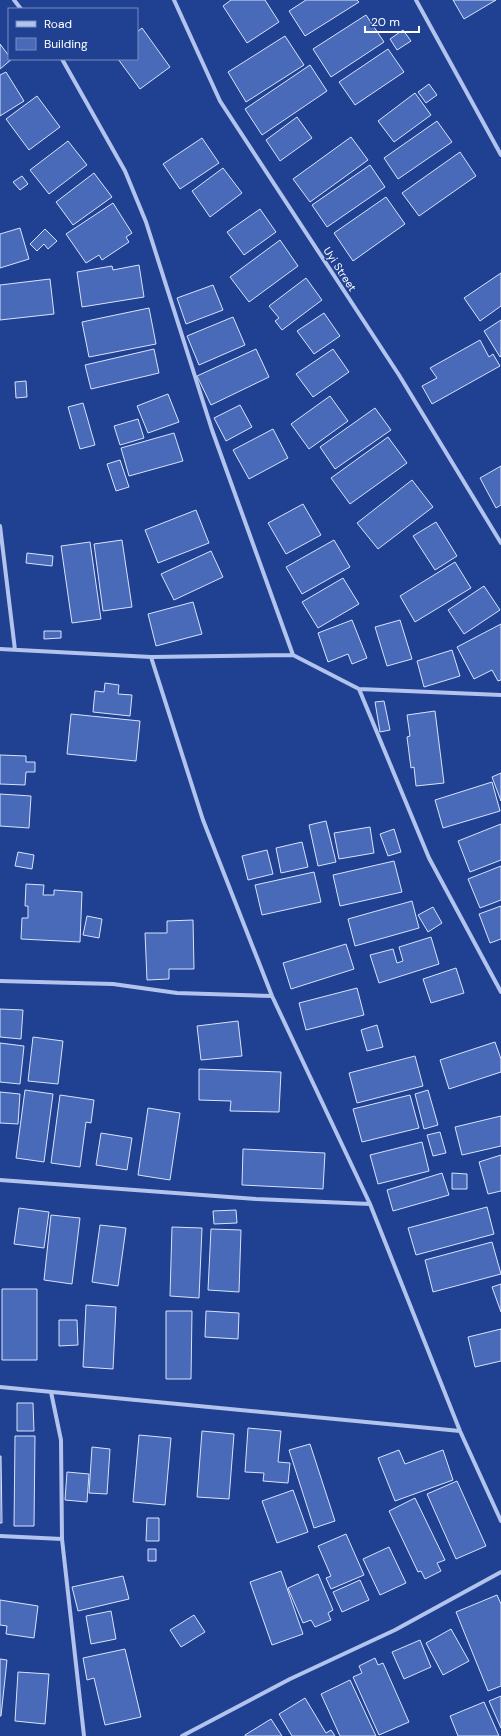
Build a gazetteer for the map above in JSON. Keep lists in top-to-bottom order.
{
  "streets": {
    "street": ["Uyi Street"]
  },
  "legend": ["Road", "Building"],
  "scale_bar": "20 m"
}
